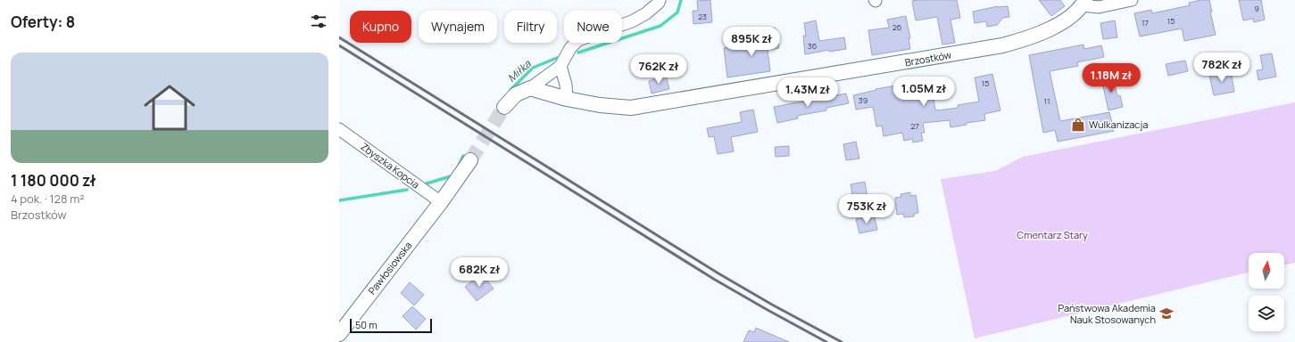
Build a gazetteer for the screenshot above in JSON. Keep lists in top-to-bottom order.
{
  "streets": {
    "street": ["Brzostków", "Zbyszka Kopcia", "Pawłosiowska"]
  },
  "crossings": [
    ["Zbyszka Kopcia", "Pawłosiowska"]
  ],
  "water": ["Miłka"],
  "parks": ["Cmentarz Stary"],
  "places": {
    "shop": ["Wulkanizacja"],
    "school or university": ["Państwowa Akademia Nauk Stosowanych"]
  },
  "house_numbers": [
    "9",
    "23",
    "15",
    "17",
    "26",
    "36",
    "15",
    "39",
    "11",
    "27"
  ],
  "scale_bar": "50 m",
  "north": "top",
  "page": {
    "heading": "Oferty: 8",
    "chip": [
      "Kupno",
      "Wynajem",
      "Filtry",
      "Nowe"
    ],
    "price": [
      "895K zł",
      "782K zł",
      "762K zł",
      "1.18M zł",
      "1.05M zł",
      "1.43M zł",
      "753K zł",
      "682K zł"
    ],
    "list": [
      {
        "name": "1 180 000 zł",
        "note": "4 pok. · 128 m² · Brzostków"
      }
    ],
    "scale": "50 m"
  }
}
